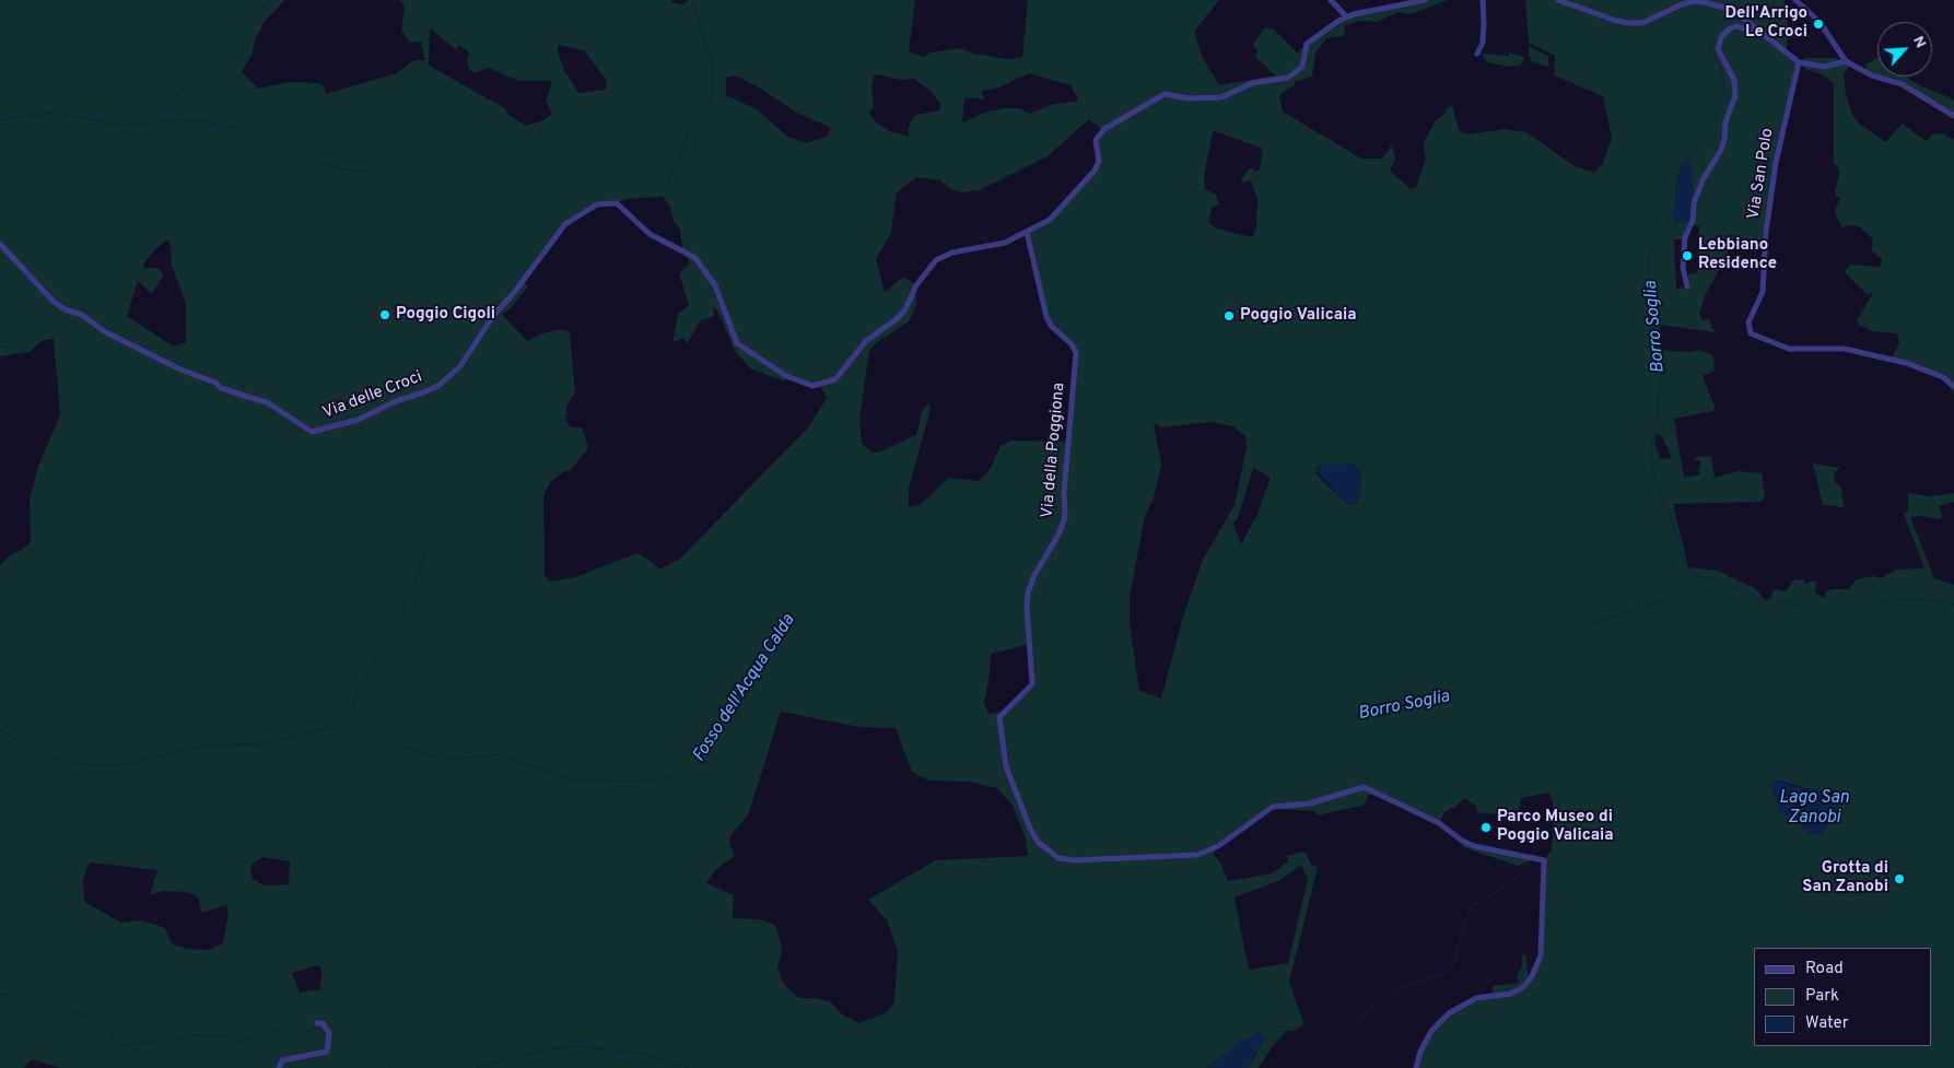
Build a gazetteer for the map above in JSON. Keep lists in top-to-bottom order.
{
  "streets": {
    "street": ["Via San Polo", "Via delle Croci", "Via della Poggiona"]
  },
  "crossings": [
    ["Via delle Croci", "Via della Poggiona"]
  ],
  "water": ["Borro Soglia", "Fosso dell'Acqua Calda", "Lago San Zanobi"],
  "places": [
    "Dell'Arrigo Le Croci",
    "Lebbiano Residence",
    "Poggio Cigoli",
    "Poggio Valicaia",
    "Parco Museo di Poggio Valicaia",
    "Grotta di San Zanobi"
  ],
  "legend": ["Road", "Park", "Water"],
  "north": "top right"
}
